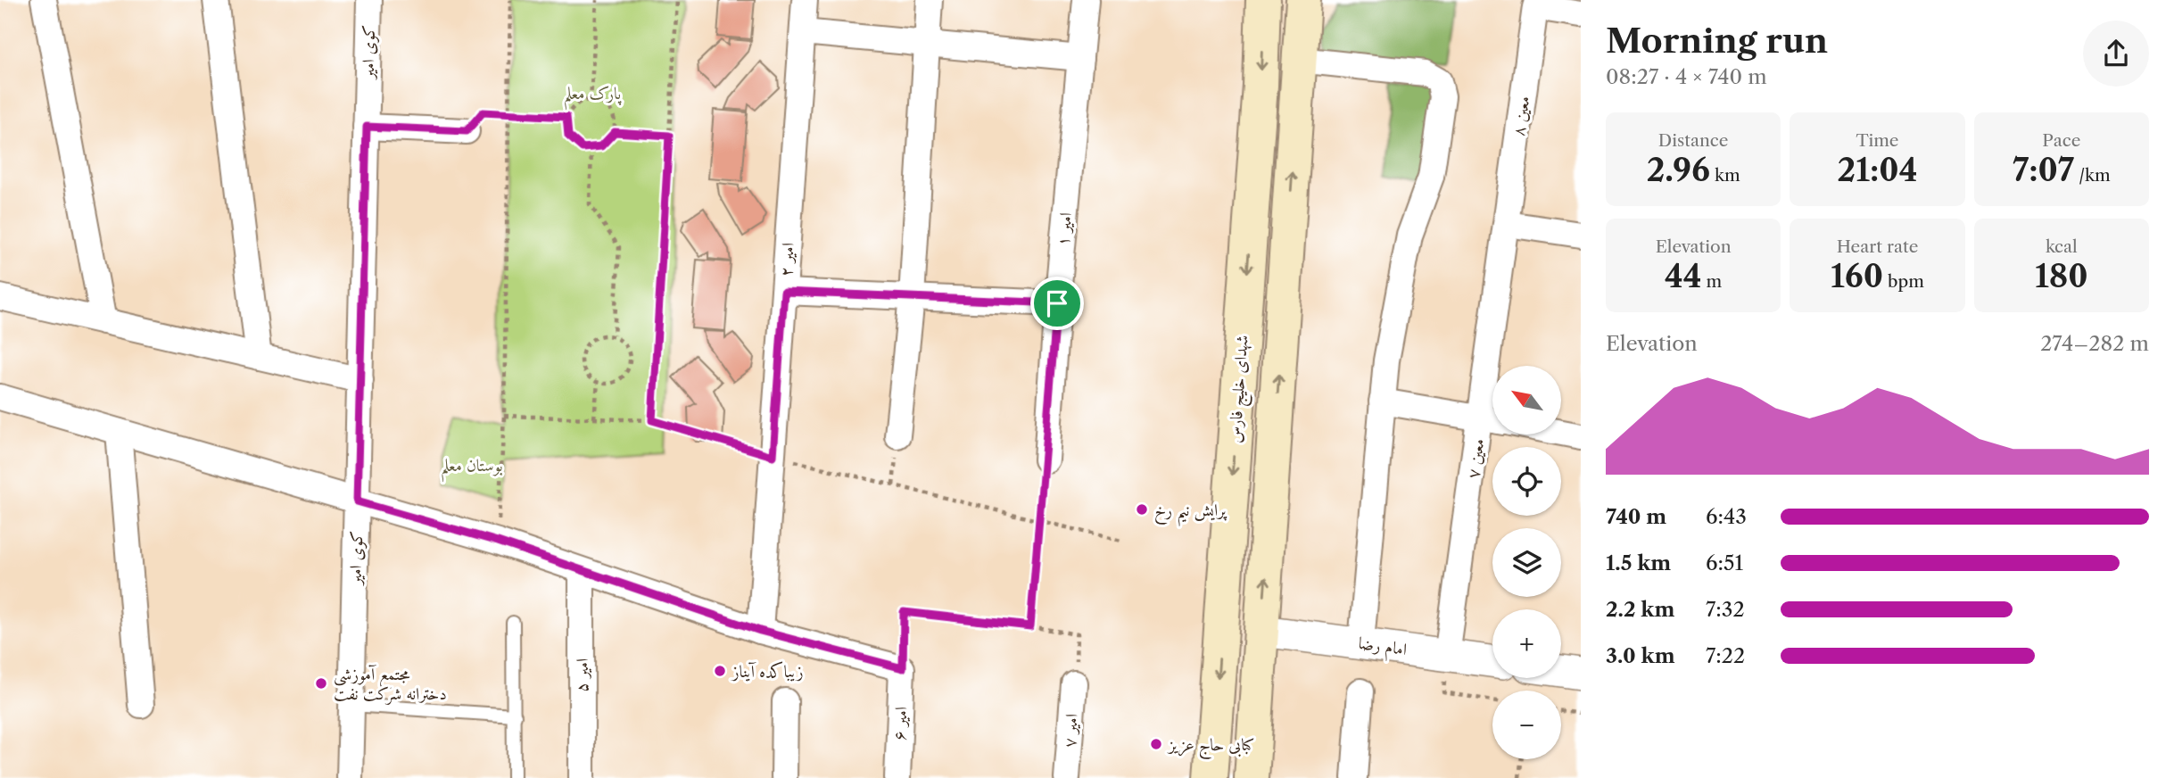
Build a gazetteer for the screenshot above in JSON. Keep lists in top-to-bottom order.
{
  "streets": {
    "main road": ["شهدای خلیج فارس"],
    "street": [
      "کوی امیر",
      "معین ۸",
      "امیر ۱",
      "امیر ۲",
      "معین ۷",
      "امام رضا",
      "امیر ۵",
      "امیر ۶",
      "امیر ۷"
    ]
  },
  "crossings": [
    ["معین ۸", "معین ۷"],
    ["معین ۷", "امام رضا"]
  ],
  "parks": ["پارک معلم", "بوستان معلم"],
  "places": [
    "پرایش نیم رخ",
    "زیباکده آیناز",
    "مجتمع آموزشی دخترانه شرکت نفت",
    "کبابی حاج عزیز"
  ],
  "north": "top left",
  "page": {
    "heading": ["Morning run", "08:27 · 4 × 740 m"],
    "stats": [
      ["Distance", "2.96 km"],
      ["Time", "21:04"],
      ["Pace", "7:07 /km"],
      ["Elevation", "44 m"],
      ["Heart rate", "160 bpm"],
      ["kcal", "180"]
    ],
    "chart": ["Elevation", "274–282 m"],
    "map_buttons": ["+", "−"],
    "list": [
      {
        "name": "740 m",
        "note": "6:43"
      },
      {
        "name": "1.5 km",
        "note": "6:51"
      },
      {
        "name": "2.2 km",
        "note": "7:32"
      },
      {
        "name": "3.0 km",
        "note": "7:22"
      }
    ]
  }
}
